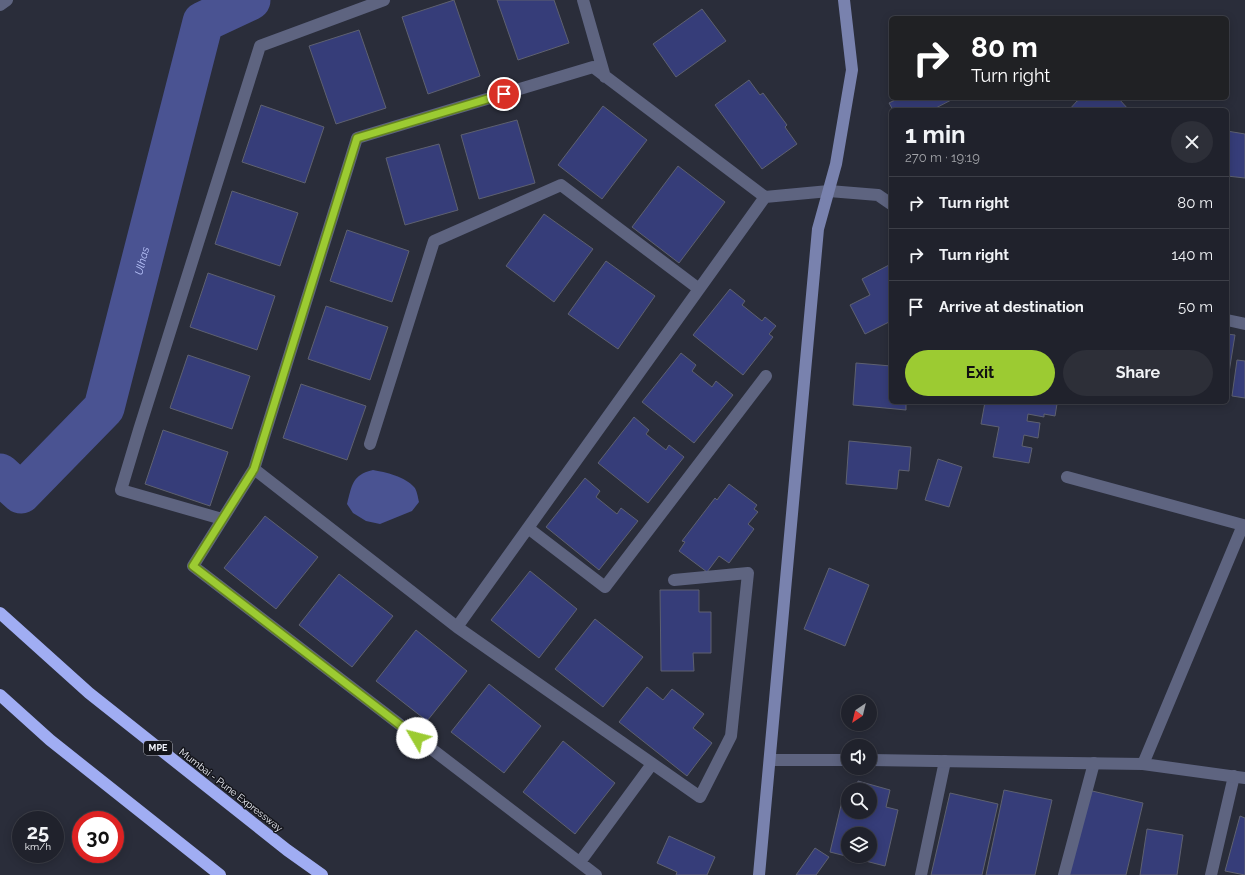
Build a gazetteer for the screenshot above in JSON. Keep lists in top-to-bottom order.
{
  "streets": {
    "highway": ["MPE", "Mumbai - Pune Expressway"]
  },
  "water": ["Ulhas"],
  "north": "bottom left",
  "page": {
    "turn": ["80 m", "Turn right"],
    "heading": ["1 min", "270 m · 19:19"],
    "list": [
      {
        "name": "Turn right",
        "value": "80 m"
      },
      {
        "name": "Turn right",
        "value": "140 m"
      },
      {
        "name": "Arrive at destination",
        "value": "50 m"
      }
    ],
    "buttons": ["Exit", "Share"],
    "speed": "25 km/h",
    "limit": "30"
  }
}
